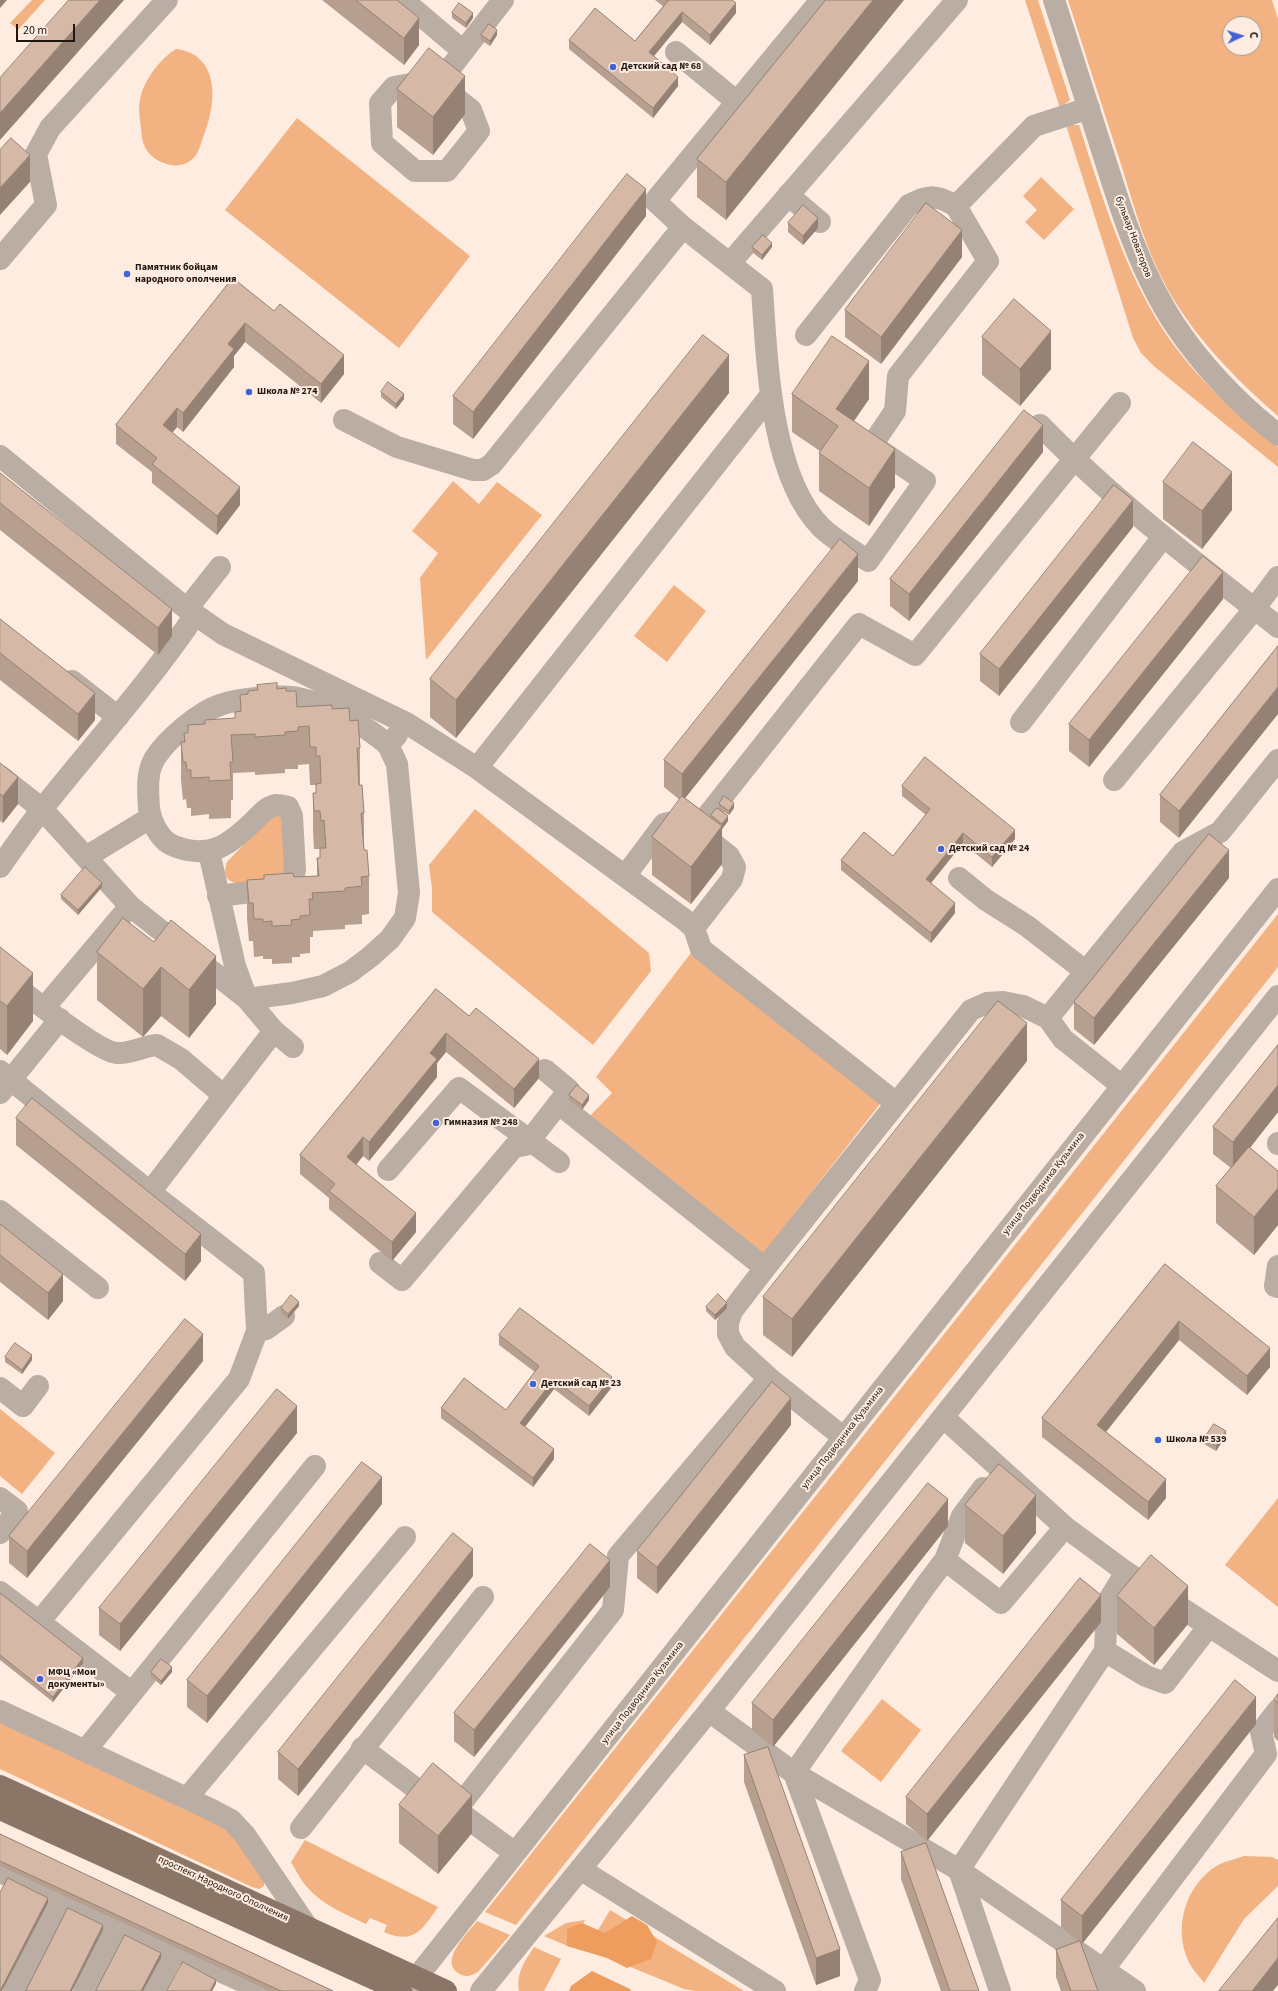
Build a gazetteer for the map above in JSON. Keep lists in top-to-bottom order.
{
  "streets": {
    "main road": ["проспект Народного Ополчения"],
    "street": ["бульвар Новаторов", "улица Подводника Кузьмина"]
  },
  "crossings": [
    ["улица Подводника Кузьмина", "проспект Народного Ополчения"]
  ],
  "places": [
    "Детский сад № 68",
    "Памятник бойцам народного ополчения",
    "Школа № 274",
    "Детский сад № 24",
    "Гимназия № 248",
    "Детский сад № 23",
    "Школа № 539",
    "МФЦ «Мои документы»"
  ],
  "scale_bar": "20 m",
  "north": "right"
}
